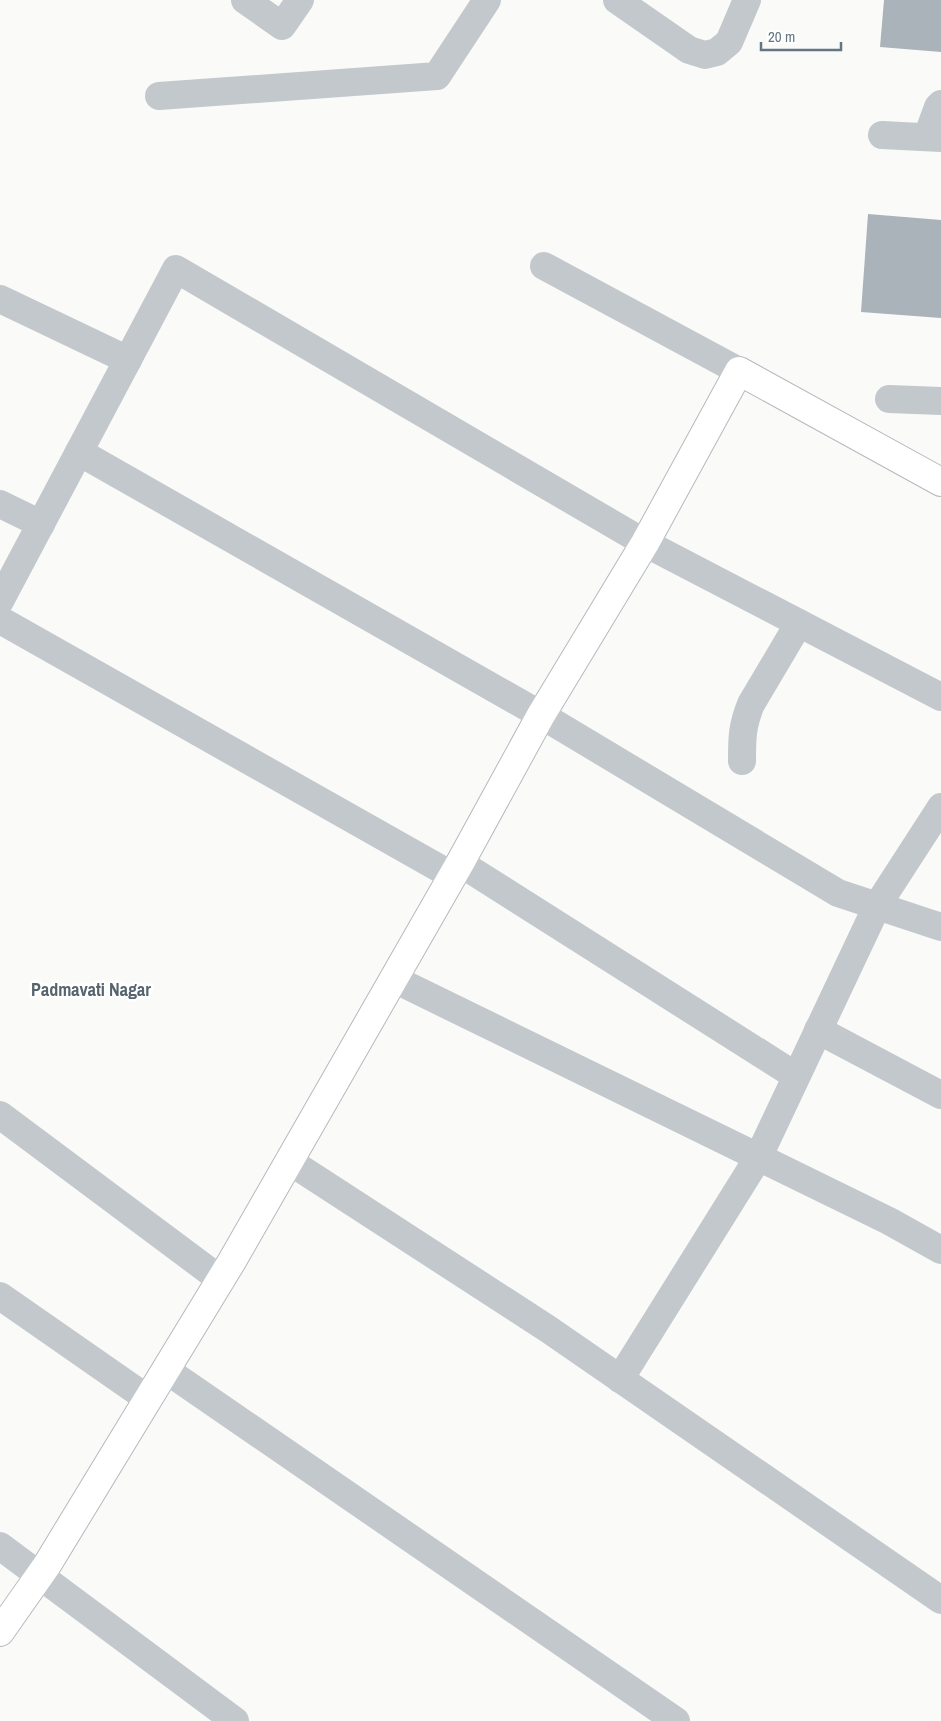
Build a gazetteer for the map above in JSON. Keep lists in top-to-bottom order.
{
  "districts": ["Padmavati Nagar"],
  "scale_bar": "20 m"
}
